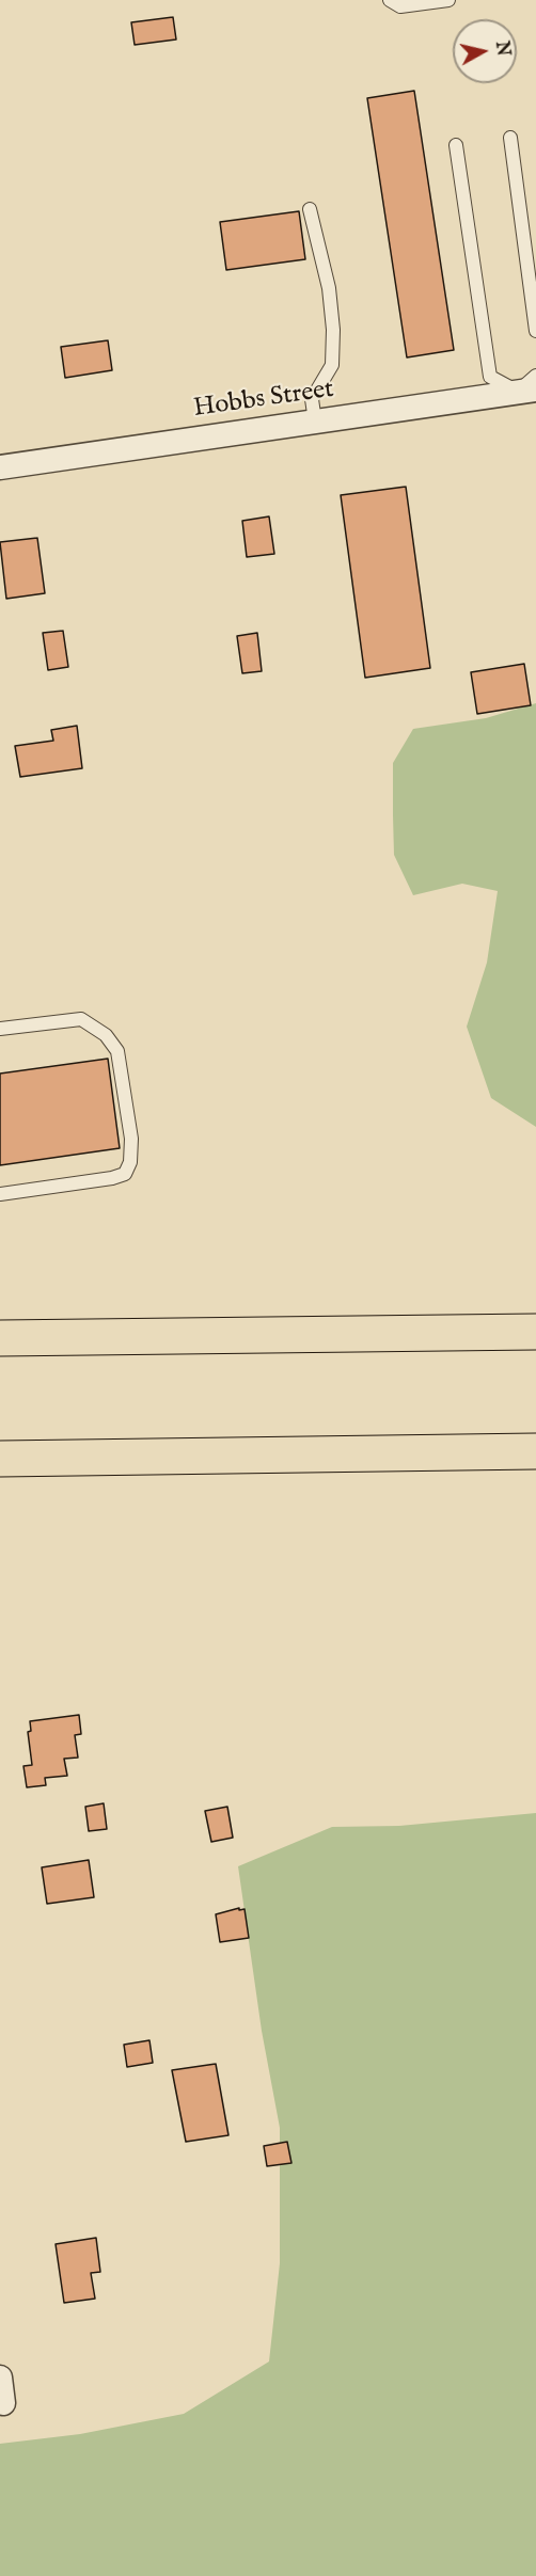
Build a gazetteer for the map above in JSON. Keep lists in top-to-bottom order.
{
  "streets": {
    "street": ["Hobbs Street"]
  },
  "north": "right"
}
